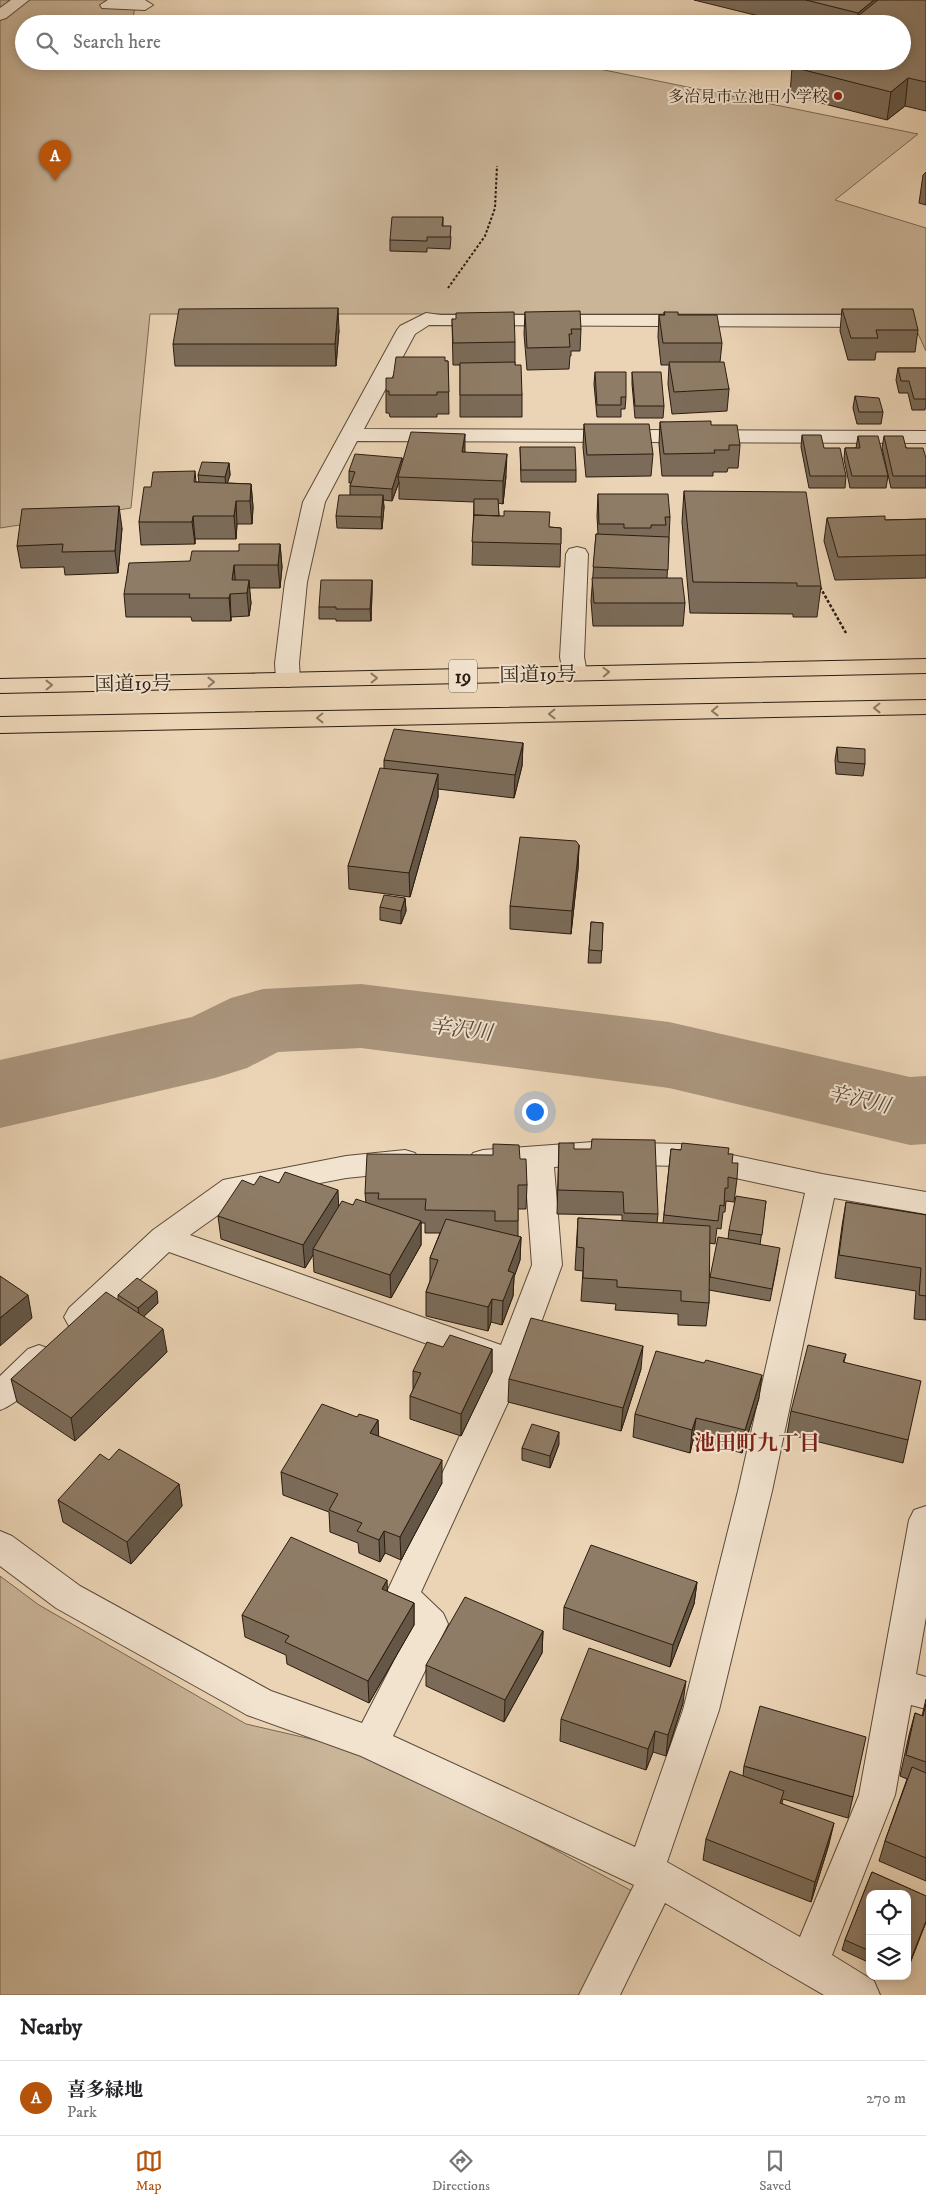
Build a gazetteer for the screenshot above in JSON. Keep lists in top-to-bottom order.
{
  "streets": {
    "highway": ["国道19号", "19"]
  },
  "districts": ["池田町九丁目"],
  "water": ["辛沢川"],
  "places": ["多治見市立池田小学校"],
  "page": {
    "search": "Search here",
    "pins": "A",
    "heading": "Nearby",
    "list": [
      {
        "mark": "A",
        "name": "喜多緑地",
        "note": "Park",
        "value": "270 m"
      }
    ],
    "nav": ["Map", "Directions", "Saved"]
  }
}
